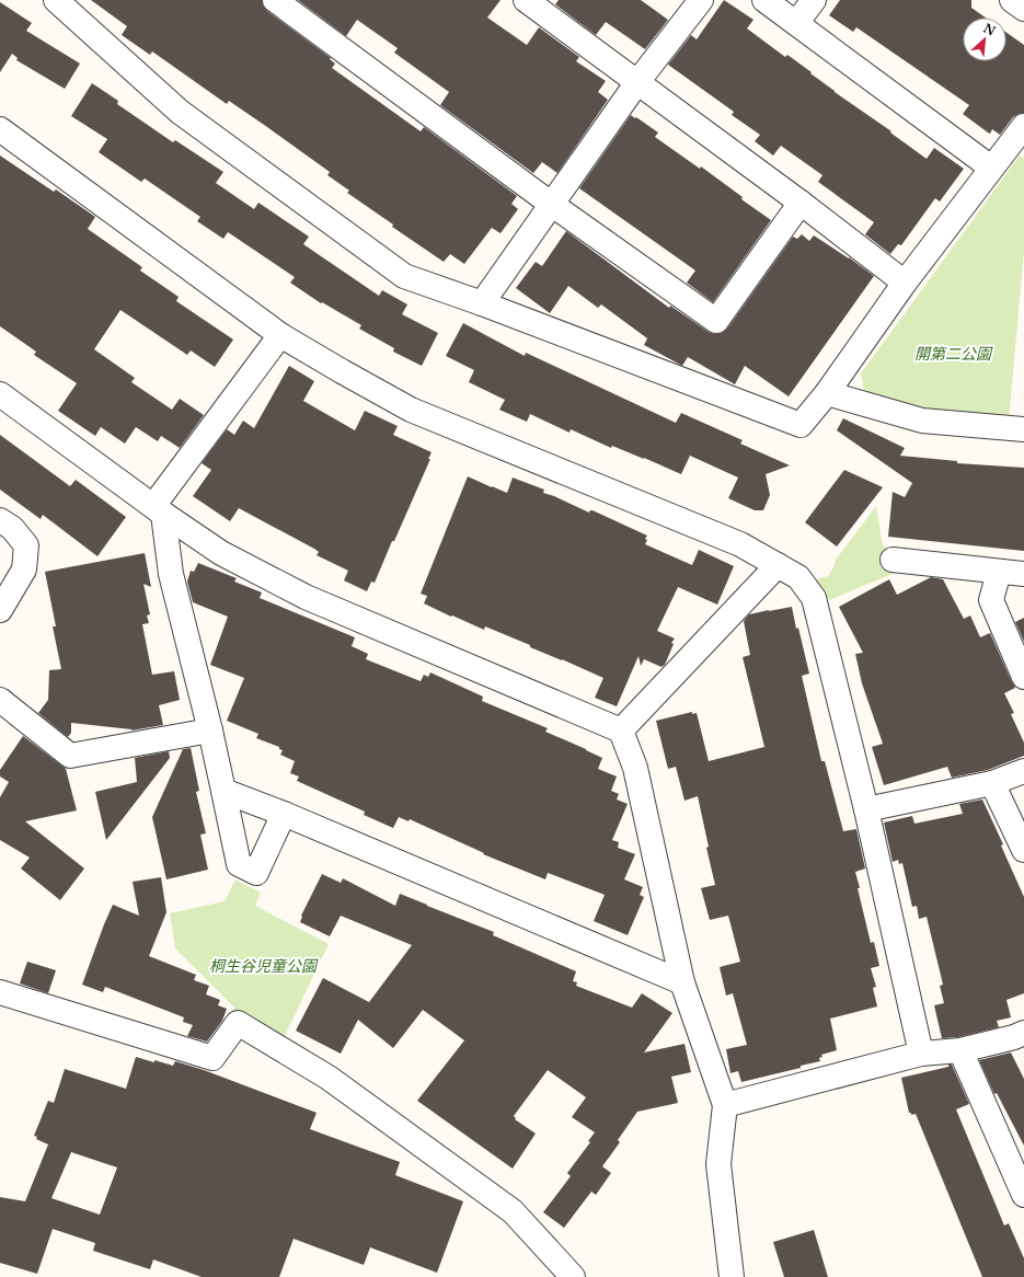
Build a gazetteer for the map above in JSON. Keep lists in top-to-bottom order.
{
  "parks": ["開第二公園", "桐生谷児童公園"],
  "north": "top right"
}
